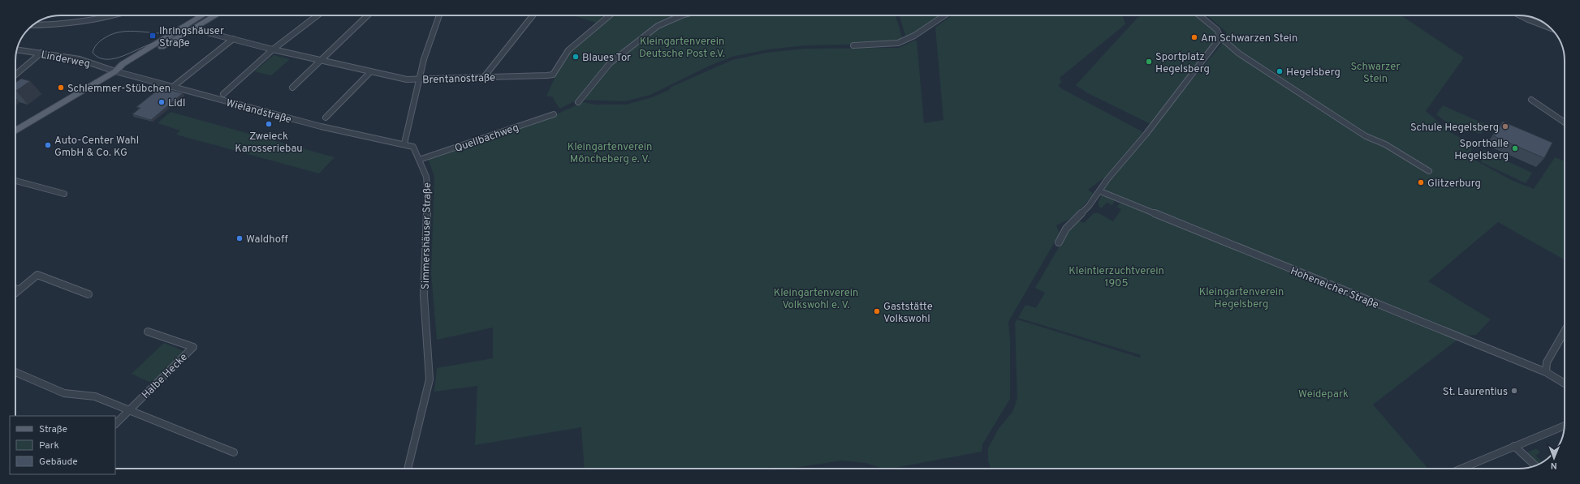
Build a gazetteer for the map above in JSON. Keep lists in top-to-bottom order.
{
  "streets": {
    "street": [
      "Linderweg",
      "Brentanostraße",
      "Wielandstraße",
      "Quellbachweg",
      "Simmershäuser Straße",
      "Hoheneicher Straße",
      "Halbe Hecke"
    ]
  },
  "crossings": [
    ["Linderweg", "Wielandstraße"],
    ["Wielandstraße", "Simmershäuser Straße"],
    ["Quellbachweg", "Simmershäuser Straße"]
  ],
  "parks": [
    "Kleingartenverein Deutsche Post e.V.",
    "Schwarzer Stein",
    "Kleingartenverein Möncheberg e. V.",
    "Kleintierzuchtverein 1905",
    "Kleingartenverein Hegelsberg",
    "Kleingartenverein Volkswohl e. V.",
    "Weidepark"
  ],
  "places": {
    "transit": ["Ihringshäuser Straße"],
    "other": [
      "Am Schwarzen Stein",
      "Blaues Tor",
      "Sportplatz Hegelsberg",
      "Hegelsberg",
      "Schlemmer-Stübchen",
      "Lidl",
      "Zweieck Karosseriebau",
      "Schule Hegelsberg",
      "Auto-Center Wahl GmbH & Co. KG",
      "Sporthalle Hegelsberg",
      "Glitzerburg",
      "Waldhoff",
      "Gaststätte Volkswohl",
      "St. Laurentius"
    ]
  },
  "legend": ["Straße", "Park", "Gebäude"],
  "north": "bottom"
}
